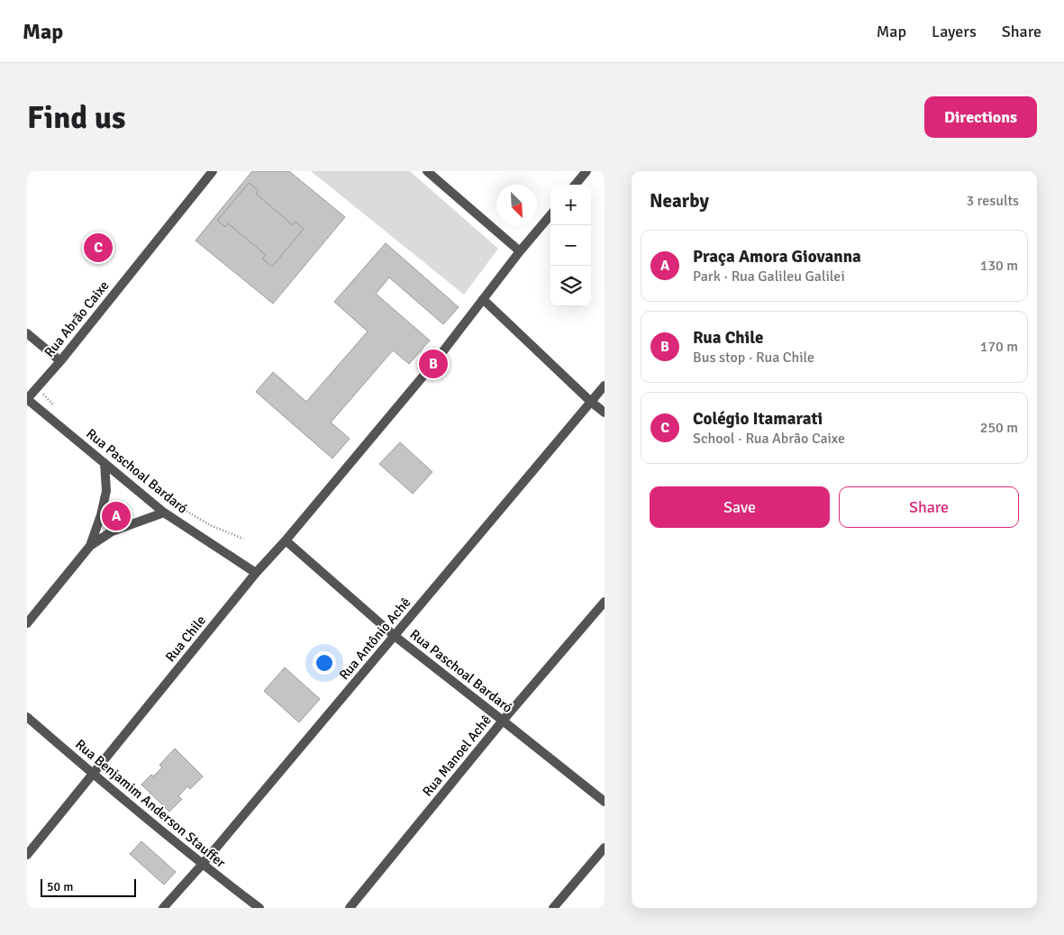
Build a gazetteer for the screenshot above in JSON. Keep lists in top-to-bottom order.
{
  "streets": {
    "street": [
      "Rua Abrão Caixe",
      "Rua Paschoal Bardaró",
      "Rua Chile",
      "Rua Antônio Achê",
      "Rua Manoel Achê",
      "Rua Benjamim Anderson Stauffer"
    ]
  },
  "crossings": [
    ["Rua Abrão Caixe", "Rua Paschoal Bardaró"],
    ["Rua Paschoal Bardaró", "Rua Chile"],
    ["Rua Paschoal Bardaró", "Rua Antônio Achê"],
    ["Rua Paschoal Bardaró", "Rua Manoel Achê"],
    ["Rua Chile", "Rua Benjamim Anderson Stauffer"],
    ["Rua Antônio Achê", "Rua Benjamim Anderson Stauffer"]
  ],
  "scale_bar": "50 m",
  "north": "bottom right",
  "page": {
    "header": "Map",
    "nav": ["Map", "Layers", "Share"],
    "buttons": [
      "Directions",
      ["Save", "Share"]
    ],
    "title": "Find us",
    "heading": ["Nearby", "3 results"],
    "map_buttons": ["+", "−"],
    "list": [
      {
        "mark": "A",
        "name": "Praça Amora Giovanna",
        "note": "Park · Rua Galileu Galilei",
        "value": "130 m"
      },
      {
        "mark": "B",
        "name": "Rua Chile",
        "note": "Bus stop · Rua Chile",
        "value": "170 m"
      },
      {
        "mark": "C",
        "name": "Colégio Itamarati",
        "note": "School · Rua Abrão Caixe",
        "value": "250 m"
      }
    ],
    "pins": ["C", "B", "A"],
    "scale": "50 m"
  }
}
